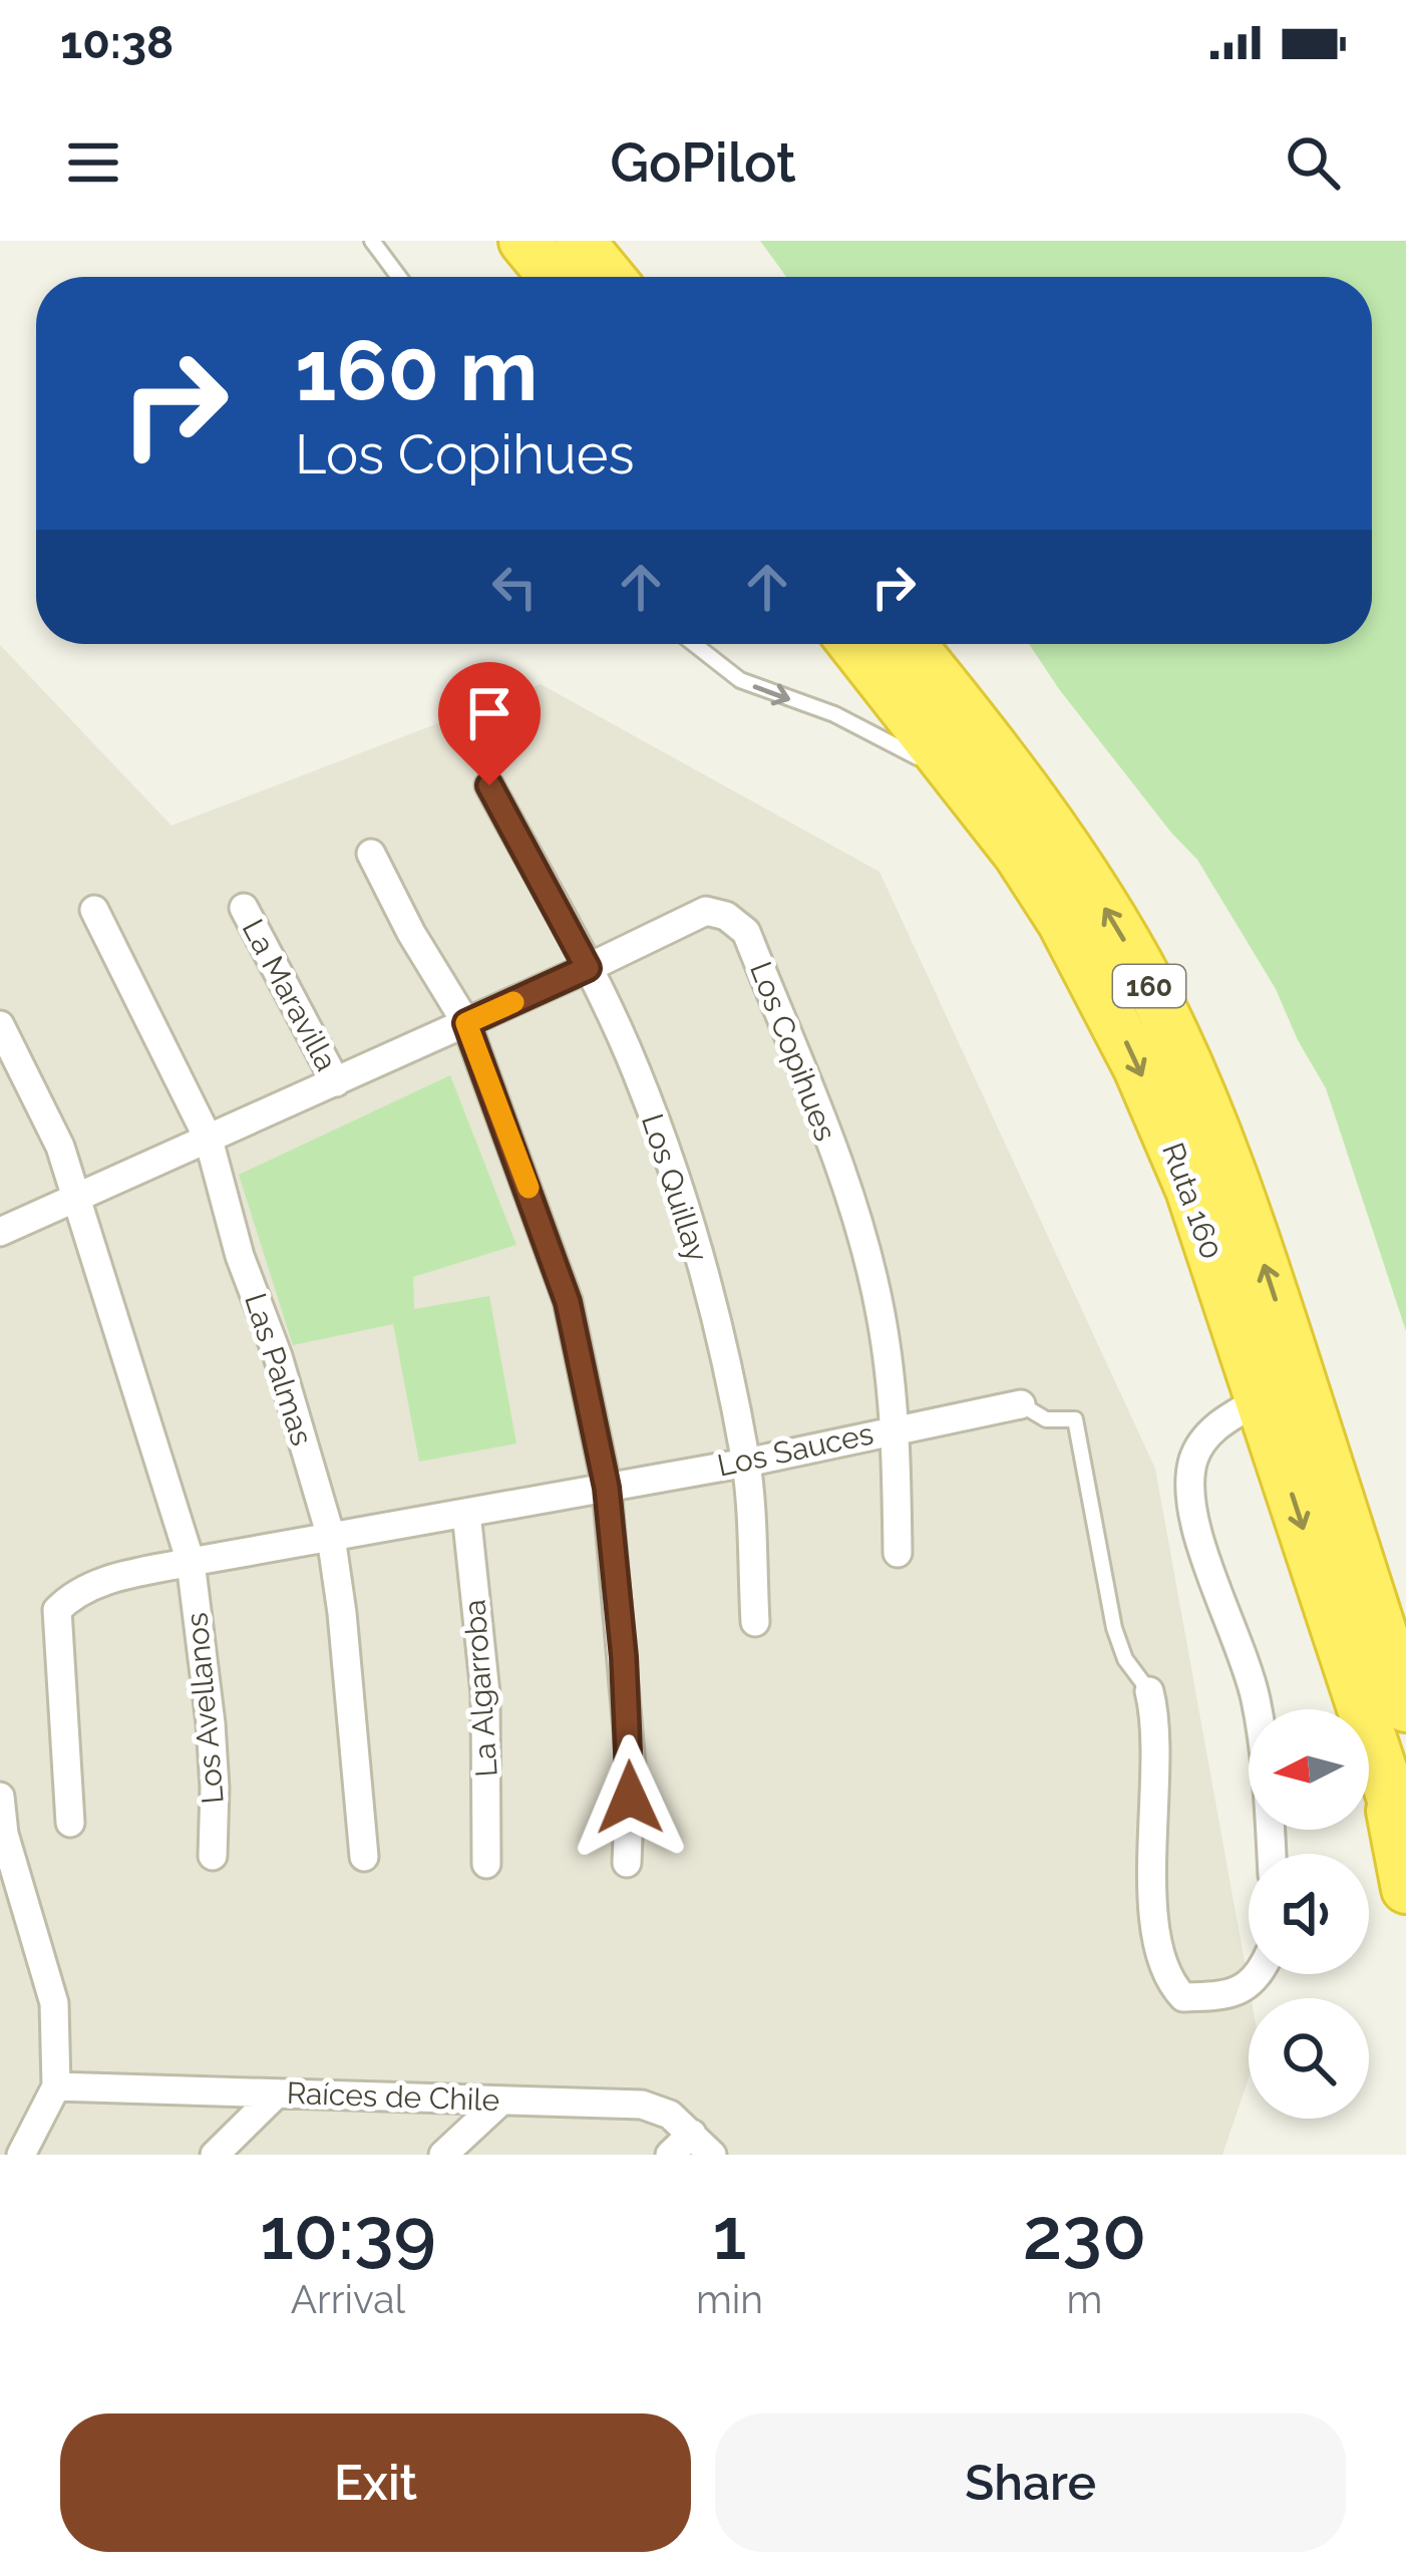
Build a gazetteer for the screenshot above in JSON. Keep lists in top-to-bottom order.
{
  "streets": {
    "highway": ["160", "Ruta 160"],
    "street": [
      "La Maravilla",
      "Los Copihues",
      "Los Quillay",
      "Las Palmas",
      "Los Sauces",
      "La Algarroba",
      "Los Avellanos",
      "Raíces de Chile"
    ]
  },
  "crossings": [
    ["La Maravilla", "Los Copihues"],
    ["Los Copihues", "Los Quillay"],
    ["Los Copihues", "Las Palmas"],
    ["Los Copihues", "Los Sauces"],
    ["Los Quillay", "Los Sauces"],
    ["Las Palmas", "Los Sauces"],
    ["Los Sauces", "La Algarroba"],
    ["Los Sauces", "Los Avellanos"]
  ],
  "north": "left",
  "page": {
    "status": "10:38",
    "header": "GoPilot",
    "turn": ["160 m", "Los Copihues"],
    "eta": [
      "10:39",
      "Arrival",
      "1",
      "min",
      "230",
      "m"
    ],
    "buttons": ["Exit", "Share"]
  }
}
